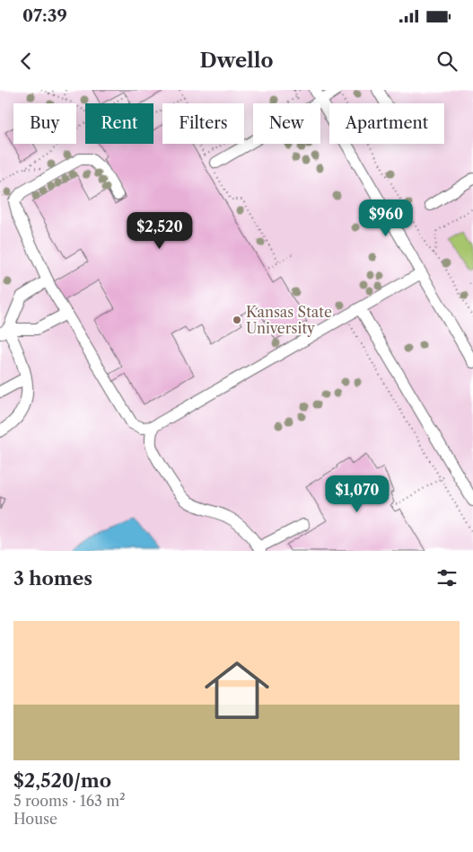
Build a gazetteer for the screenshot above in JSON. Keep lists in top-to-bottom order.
{
  "places": ["Kansas State University"],
  "page": {
    "status": "07:39",
    "header": "Dwello",
    "chip": [
      "Buy",
      "Rent",
      "Filters",
      "New",
      "Apartment"
    ],
    "price": ["$960", "$2,520", "$1,070"],
    "heading": "3 homes",
    "list": [
      {
        "name": "$2,520/mo",
        "note": "5 rooms · 163 m² · House"
      }
    ]
  }
}
